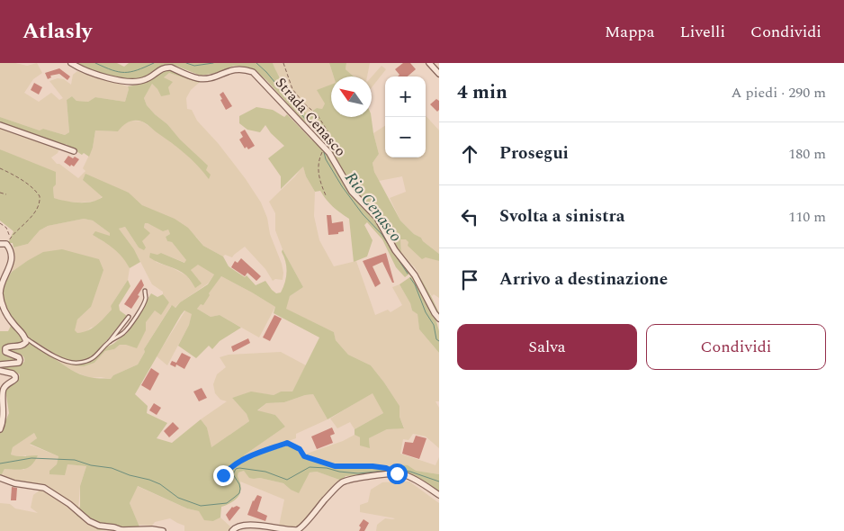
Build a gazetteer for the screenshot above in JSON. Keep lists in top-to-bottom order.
{
  "streets": {
    "street": ["Strada Cenasco"]
  },
  "water": ["Rio Cenasco"],
  "north": "top left",
  "page": {
    "header": "Atlasly",
    "nav": ["Mappa", "Livelli", "Condividi"],
    "heading": ["4 min", "A piedi · 290 m"],
    "map_buttons": ["+", "−"],
    "list": [
      ["Prosegui", "180 m"],
      ["Svolta a sinistra", "110 m"],
      "Arrivo a destinazione"
    ],
    "buttons": ["Salva", "Condividi"]
  }
}
